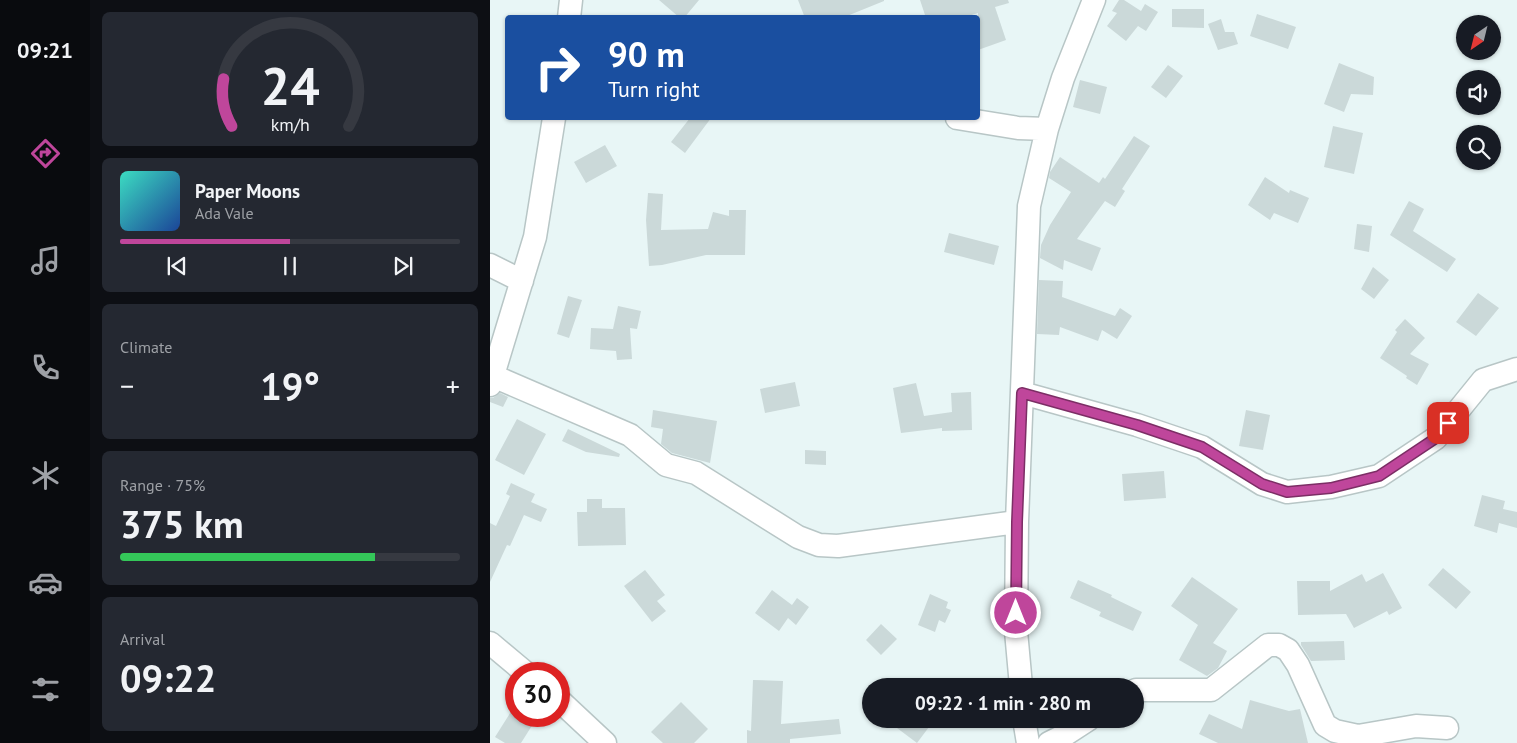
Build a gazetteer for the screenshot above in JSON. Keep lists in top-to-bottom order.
{
  "north": "bottom left",
  "page": {
    "tabs": "09:21",
    "turn": ["90 m", "Turn right"],
    "song": ["Paper Moons", "Ada Vale"],
    "tile": [
      "Climate",
      ["Range · 75%", "375 km"],
      ["Arrival", "09:22"]
    ],
    "heat": ["−", "19°", "+"],
    "limit": "30",
    "trip": "09:22 · 1 min · 280 m",
    "gauge": ["24", "km/h"]
  }
}
